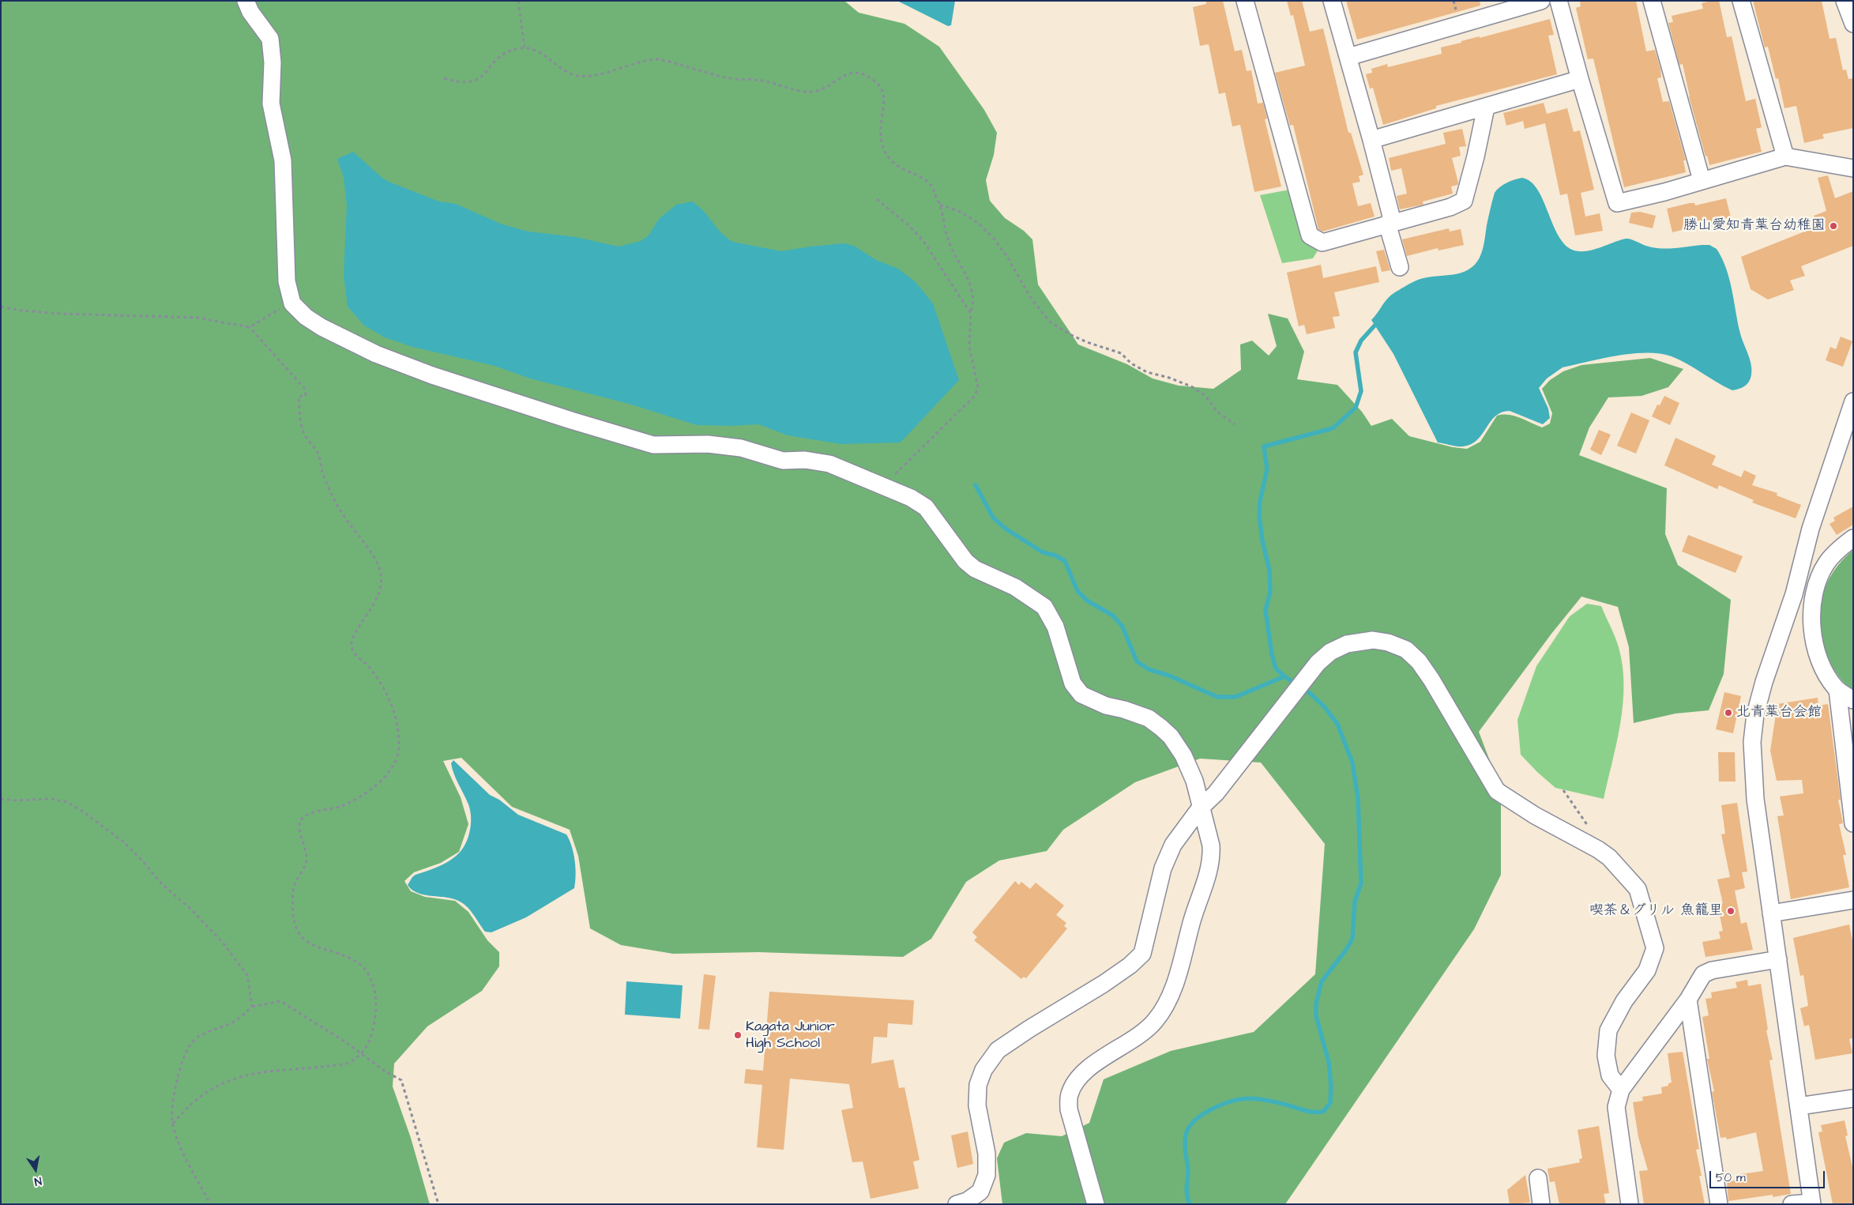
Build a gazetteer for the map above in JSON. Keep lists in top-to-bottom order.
{
  "places": [
    "勝山愛知青葉台幼稚園",
    "北青葉台会館",
    "喫茶＆グリル 魚籠里",
    "Kagata Junior High School"
  ],
  "scale_bar": "50 m",
  "north": "bottom"
}
